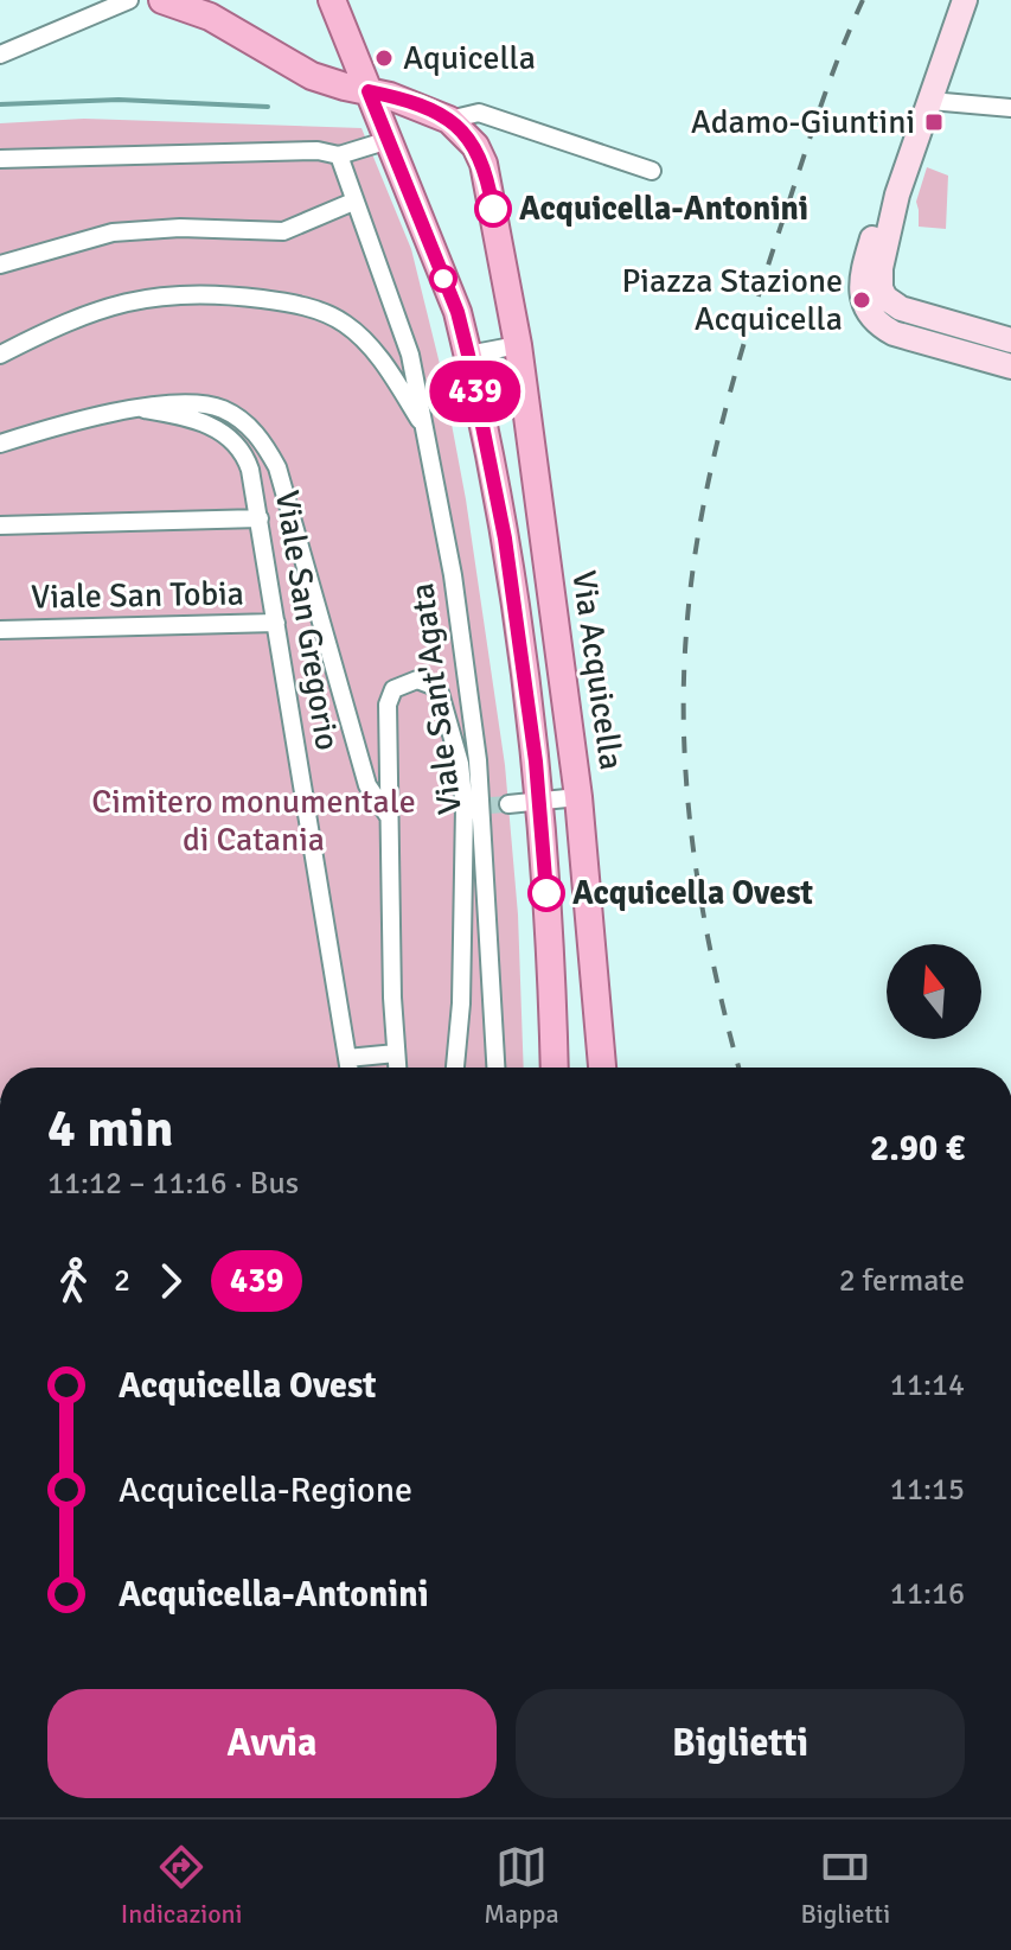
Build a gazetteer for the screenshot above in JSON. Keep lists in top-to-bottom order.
{
  "streets": {
    "main road": ["Via Acquicella"],
    "street": ["Viale San Tobia", "Viale San Gregorio", "Viale Sant'Agata"]
  },
  "crossings": [
    ["Viale San Tobia", "Viale San Gregorio"]
  ],
  "parks": ["Cimitero monumentale di Catania"],
  "places": {
    "other": [
      "Aquicella",
      "Acquicella-Antonini",
      "Piazza Stazione Acquicella",
      "Acquicella Ovest"
    ],
    "transit": ["Adamo-Giuntini"]
  },
  "lines": ["bus line 439"],
  "north": "top",
  "page": {
    "on_map": "439",
    "heading": ["4 min", "11:12 – 11:16 · Bus", "2.90 €"],
    "legs": ["2", "439", "2 fermate"],
    "list": [
      {
        "name": "Acquicella Ovest",
        "value": "11:14"
      },
      {
        "name": "Acquicella-Regione",
        "value": "11:15"
      },
      {
        "name": "Acquicella-Antonini",
        "value": "11:16"
      }
    ],
    "buttons": ["Avvia", "Biglietti"],
    "tabs": ["Indicazioni", "Mappa", "Biglietti"]
  }
}
